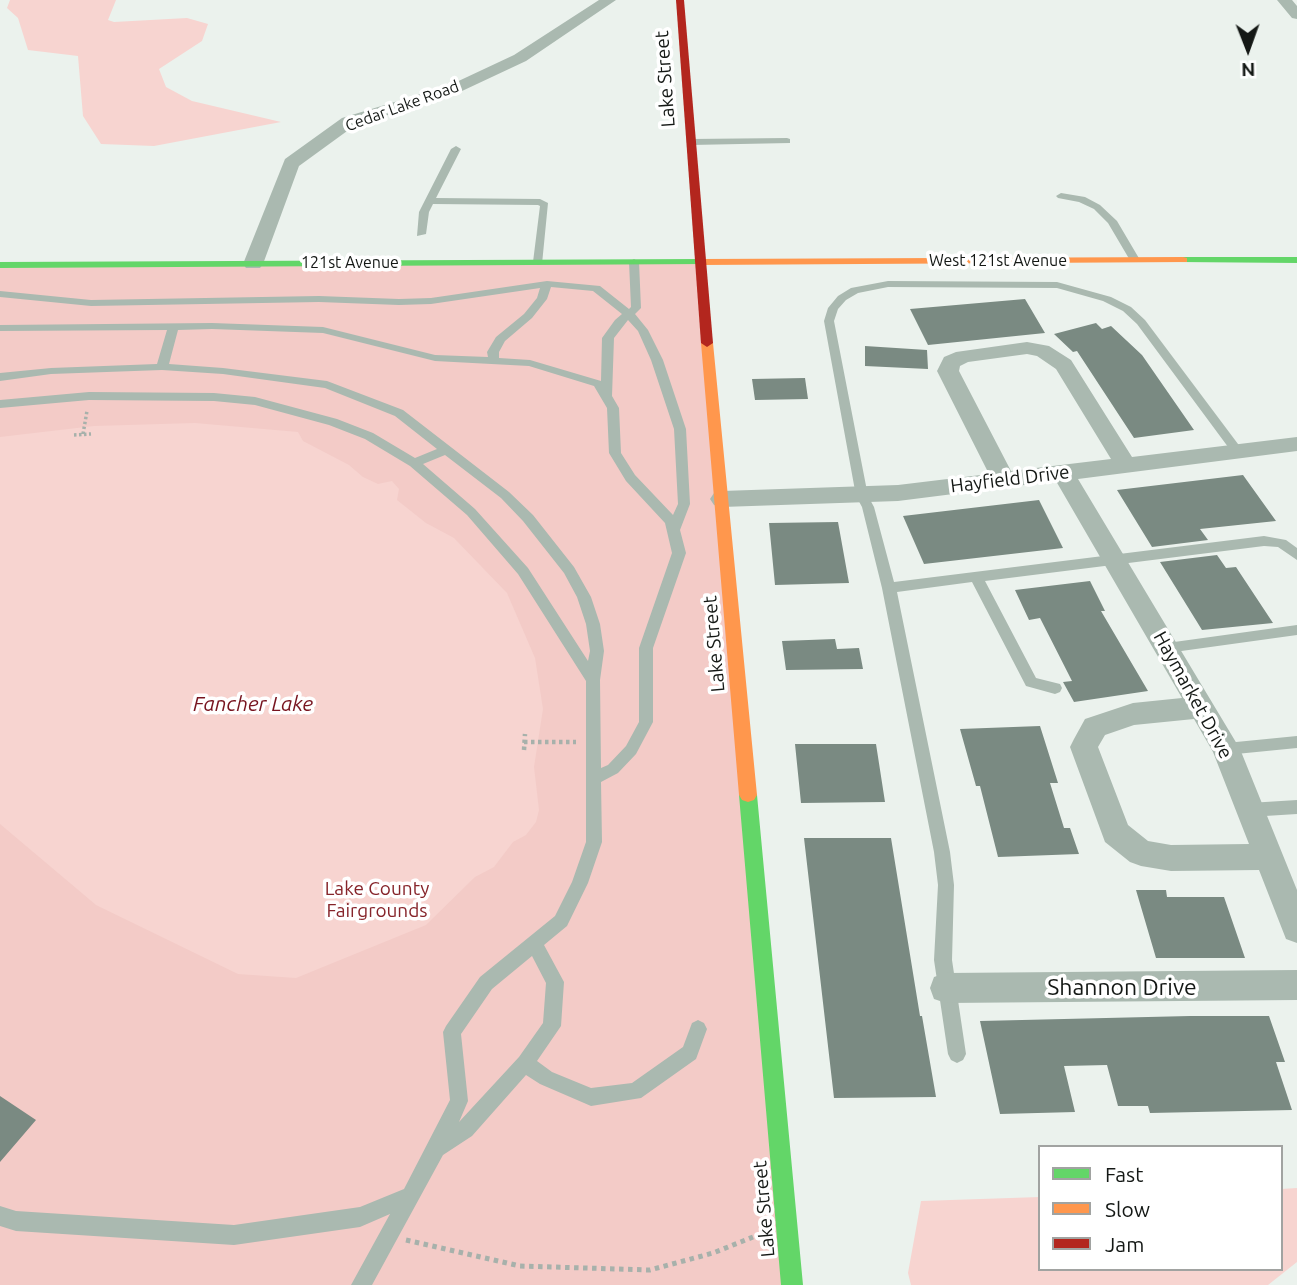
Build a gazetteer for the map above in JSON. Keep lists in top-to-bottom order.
{
  "streets": {
    "street": [
      "Lake Street",
      "Cedar Lake Road",
      "West 121st Avenue",
      "121st Avenue",
      "Hayfield Drive",
      "Haymarket Drive",
      "Shannon Drive"
    ]
  },
  "crossings": [
    ["Lake Street", "West 121st Avenue"],
    ["Lake Street", "121st Avenue"],
    ["Lake Street", "Hayfield Drive"],
    ["Cedar Lake Road", "121st Avenue"],
    ["West 121st Avenue", "121st Avenue"],
    ["Hayfield Drive", "Haymarket Drive"]
  ],
  "water": ["Fancher Lake"],
  "parks": ["Lake County Fairgrounds"],
  "legend": ["Fast", "Slow", "Jam"],
  "north": "bottom"
}
